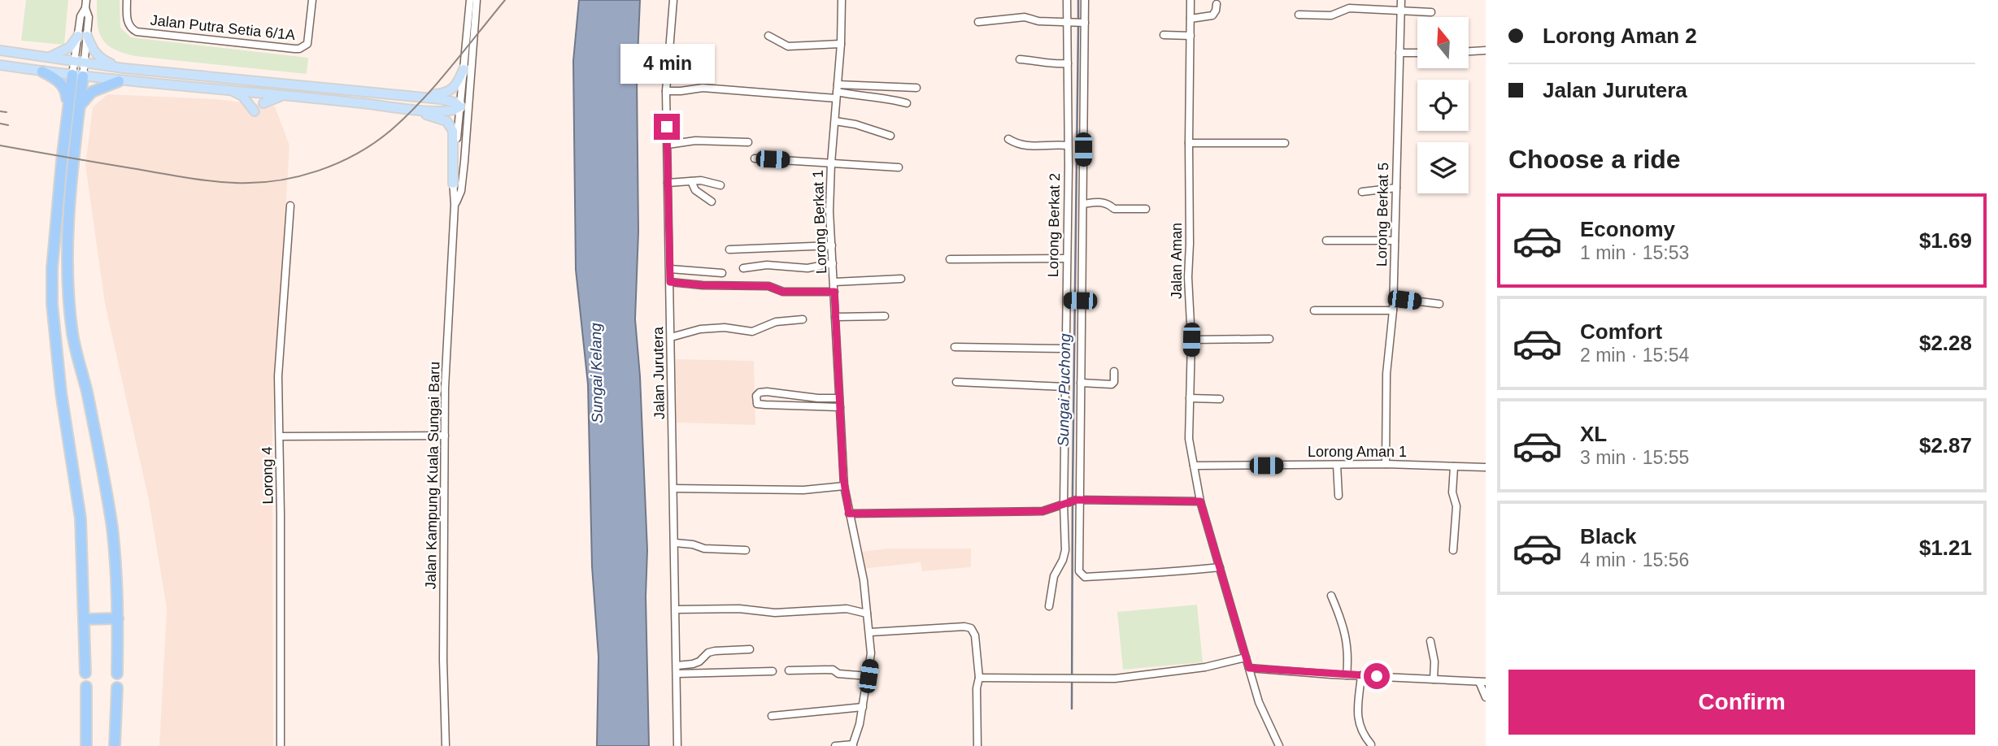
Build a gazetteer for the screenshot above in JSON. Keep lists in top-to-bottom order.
{
  "streets": {
    "street": [
      "Jalan Putra Setia 6/1A",
      "Lorong Berkat 5",
      "Lorong Berkat 1",
      "Lorong Berkat 2",
      "Jalan Aman",
      "Jalan Jurutera",
      "Lorong Aman 1",
      "Lorong 4",
      "Jalan Kampung Kuala Sungai Baru"
    ]
  },
  "crossings": [
    ["Lorong Berkat 5", "Lorong Aman 1"],
    ["Jalan Aman", "Lorong Aman 1"]
  ],
  "water": ["Sungai Kelang", "Sungai Puchong"],
  "north": "top",
  "page": {
    "banner": ["Lorong Aman 2", "Jalan Jurutera"],
    "bubble": "4 min",
    "heading": "Choose a ride",
    "list": [
      {
        "name": "Economy",
        "note": "1 min · 15:53",
        "value": "$1.69"
      },
      {
        "name": "Comfort",
        "note": "2 min · 15:54",
        "value": "$2.28"
      },
      {
        "name": "XL",
        "note": "3 min · 15:55",
        "value": "$2.87"
      },
      {
        "name": "Black",
        "note": "4 min · 15:56",
        "value": "$1.21"
      }
    ],
    "buttons": "Confirm"
  }
}
